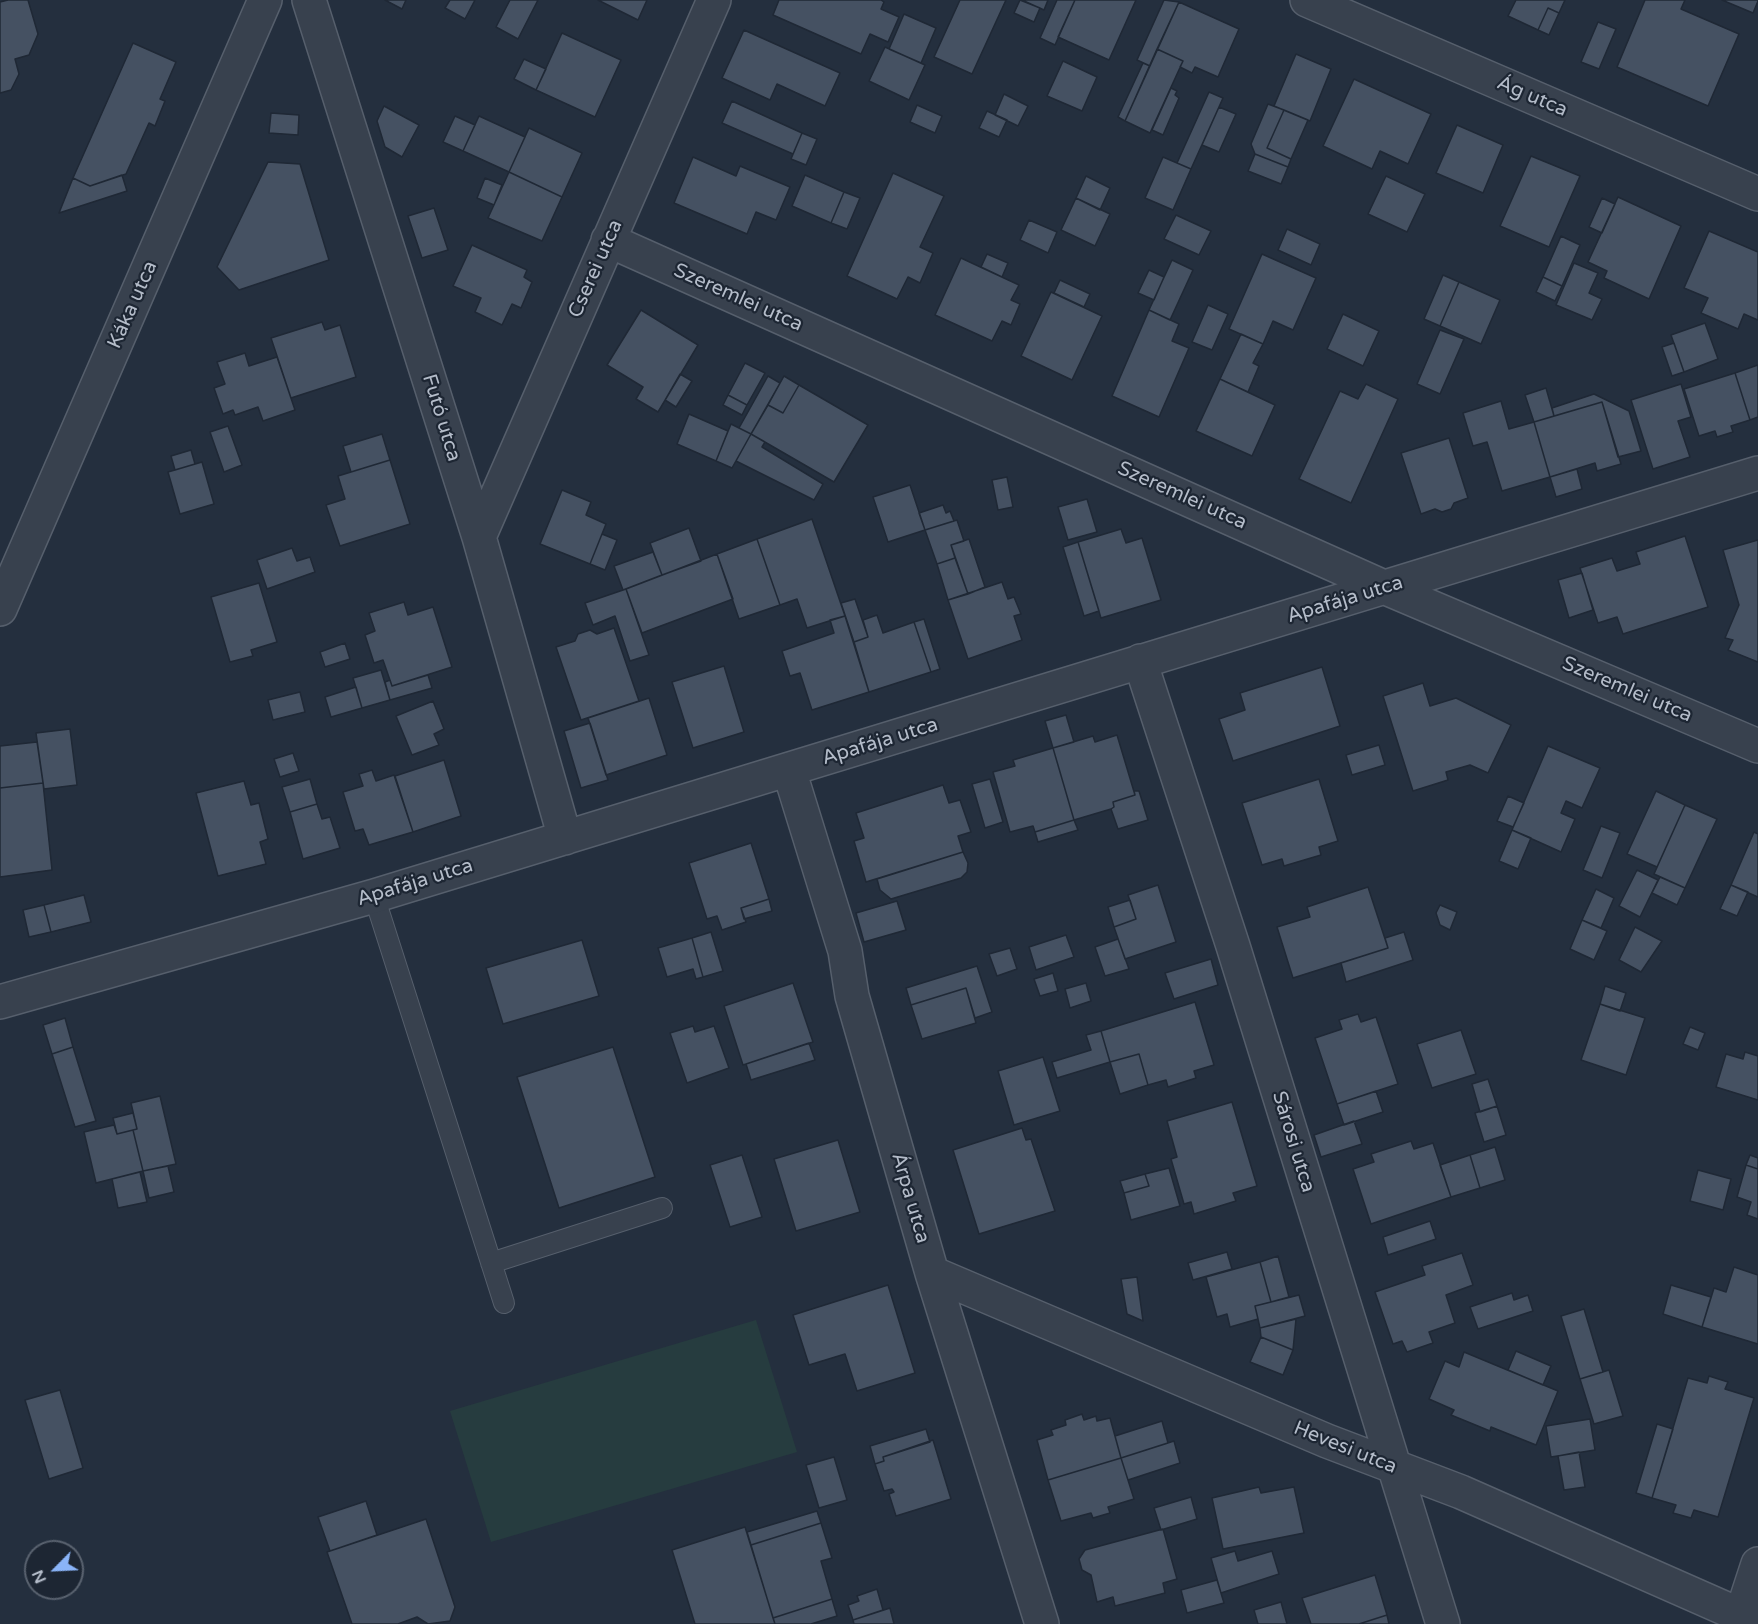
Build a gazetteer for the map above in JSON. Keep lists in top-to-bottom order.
{
  "streets": {
    "street": [
      "Ág utca",
      "Cserei utca",
      "Szeremlei utca",
      "Káka utca",
      "Futó utca",
      "Apafája utca",
      "Sárosi utca",
      "Árpa utca",
      "Hevesi utca"
    ]
  },
  "crossings": [
    ["Cserei utca", "Szeremlei utca"],
    ["Cserei utca", "Futó utca"],
    ["Szeremlei utca", "Apafája utca"],
    ["Futó utca", "Apafája utca"],
    ["Apafája utca", "Sárosi utca"],
    ["Apafája utca", "Árpa utca"],
    ["Sárosi utca", "Hevesi utca"],
    ["Árpa utca", "Hevesi utca"]
  ],
  "north": "bottom left"
}
